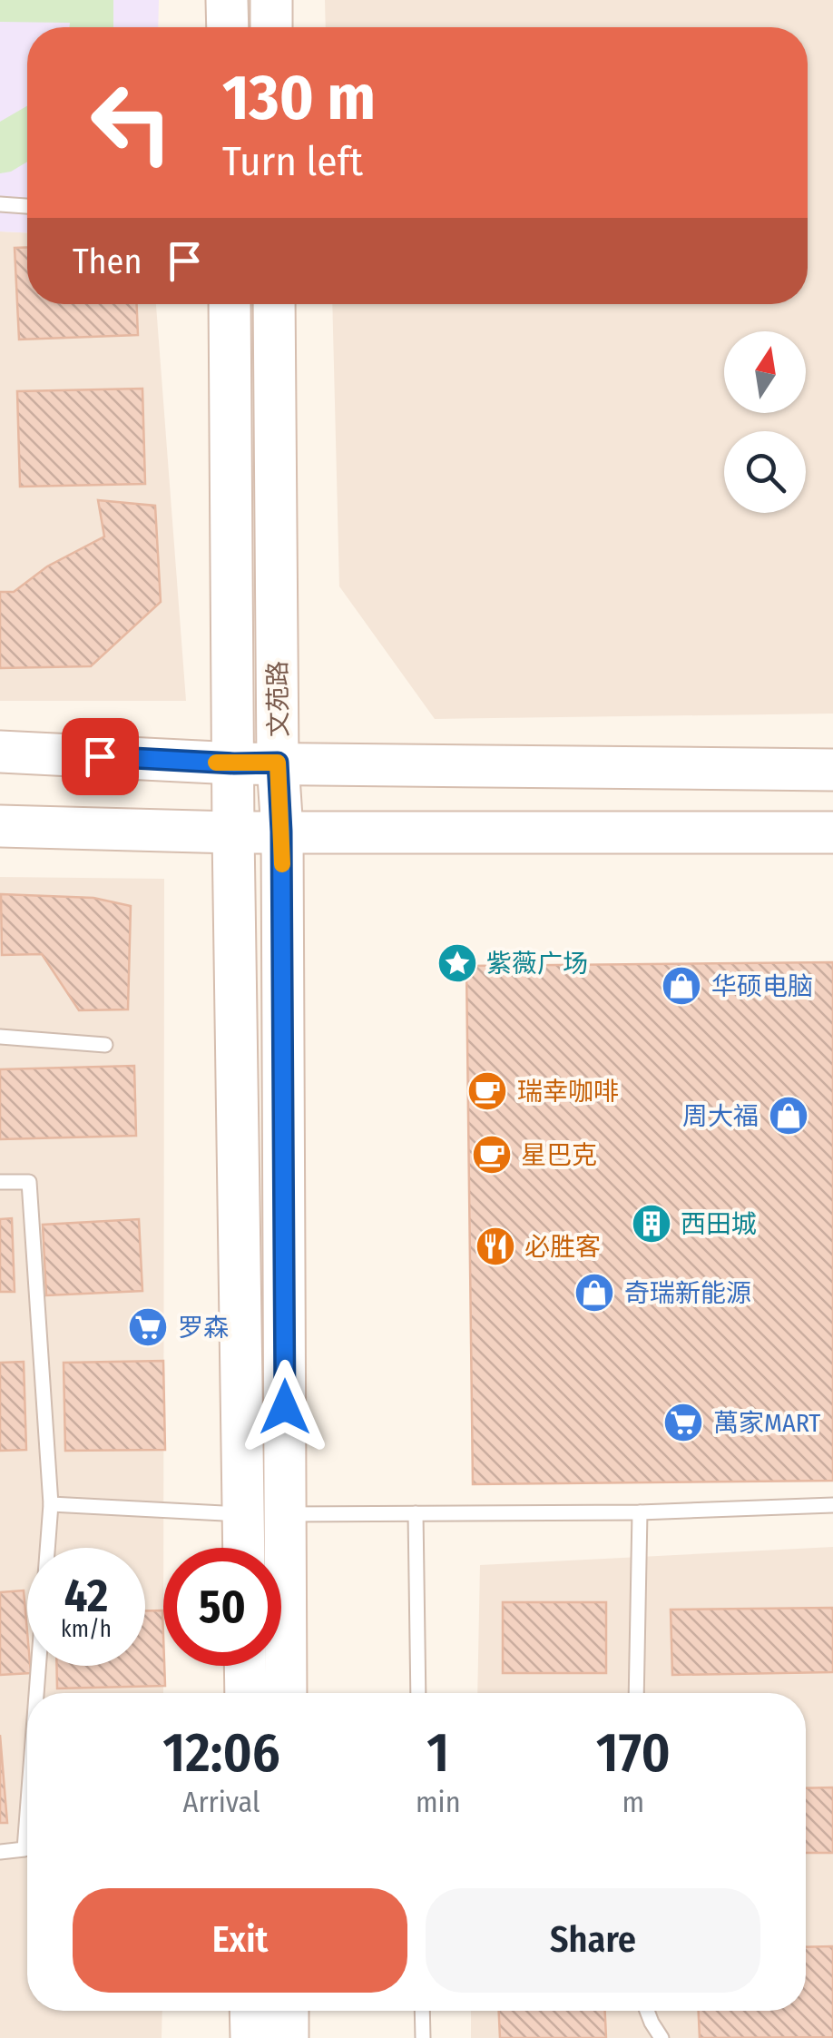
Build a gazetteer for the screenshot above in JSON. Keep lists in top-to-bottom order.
{
  "streets": {
    "main road": ["文苑路"]
  },
  "places": {
    "place": ["紫薇广场"],
    "shop": ["华硕电脑", "周大福", "奇瑞新能源"],
    "cafe": ["瑞幸咖啡", "星巴克"],
    "building": ["西田城"],
    "restaurant": ["必胜客"],
    "supermarket": ["罗森", "萬家MART"]
  },
  "north": "top",
  "page": {
    "turn": ["130 m", "Turn left"],
    "then": "Then",
    "speed": "42 km/h",
    "limit": "50",
    "eta": [
      "12:06",
      "Arrival",
      "1",
      "min",
      "170",
      "m"
    ],
    "buttons": ["Exit", "Share"]
  }
}
